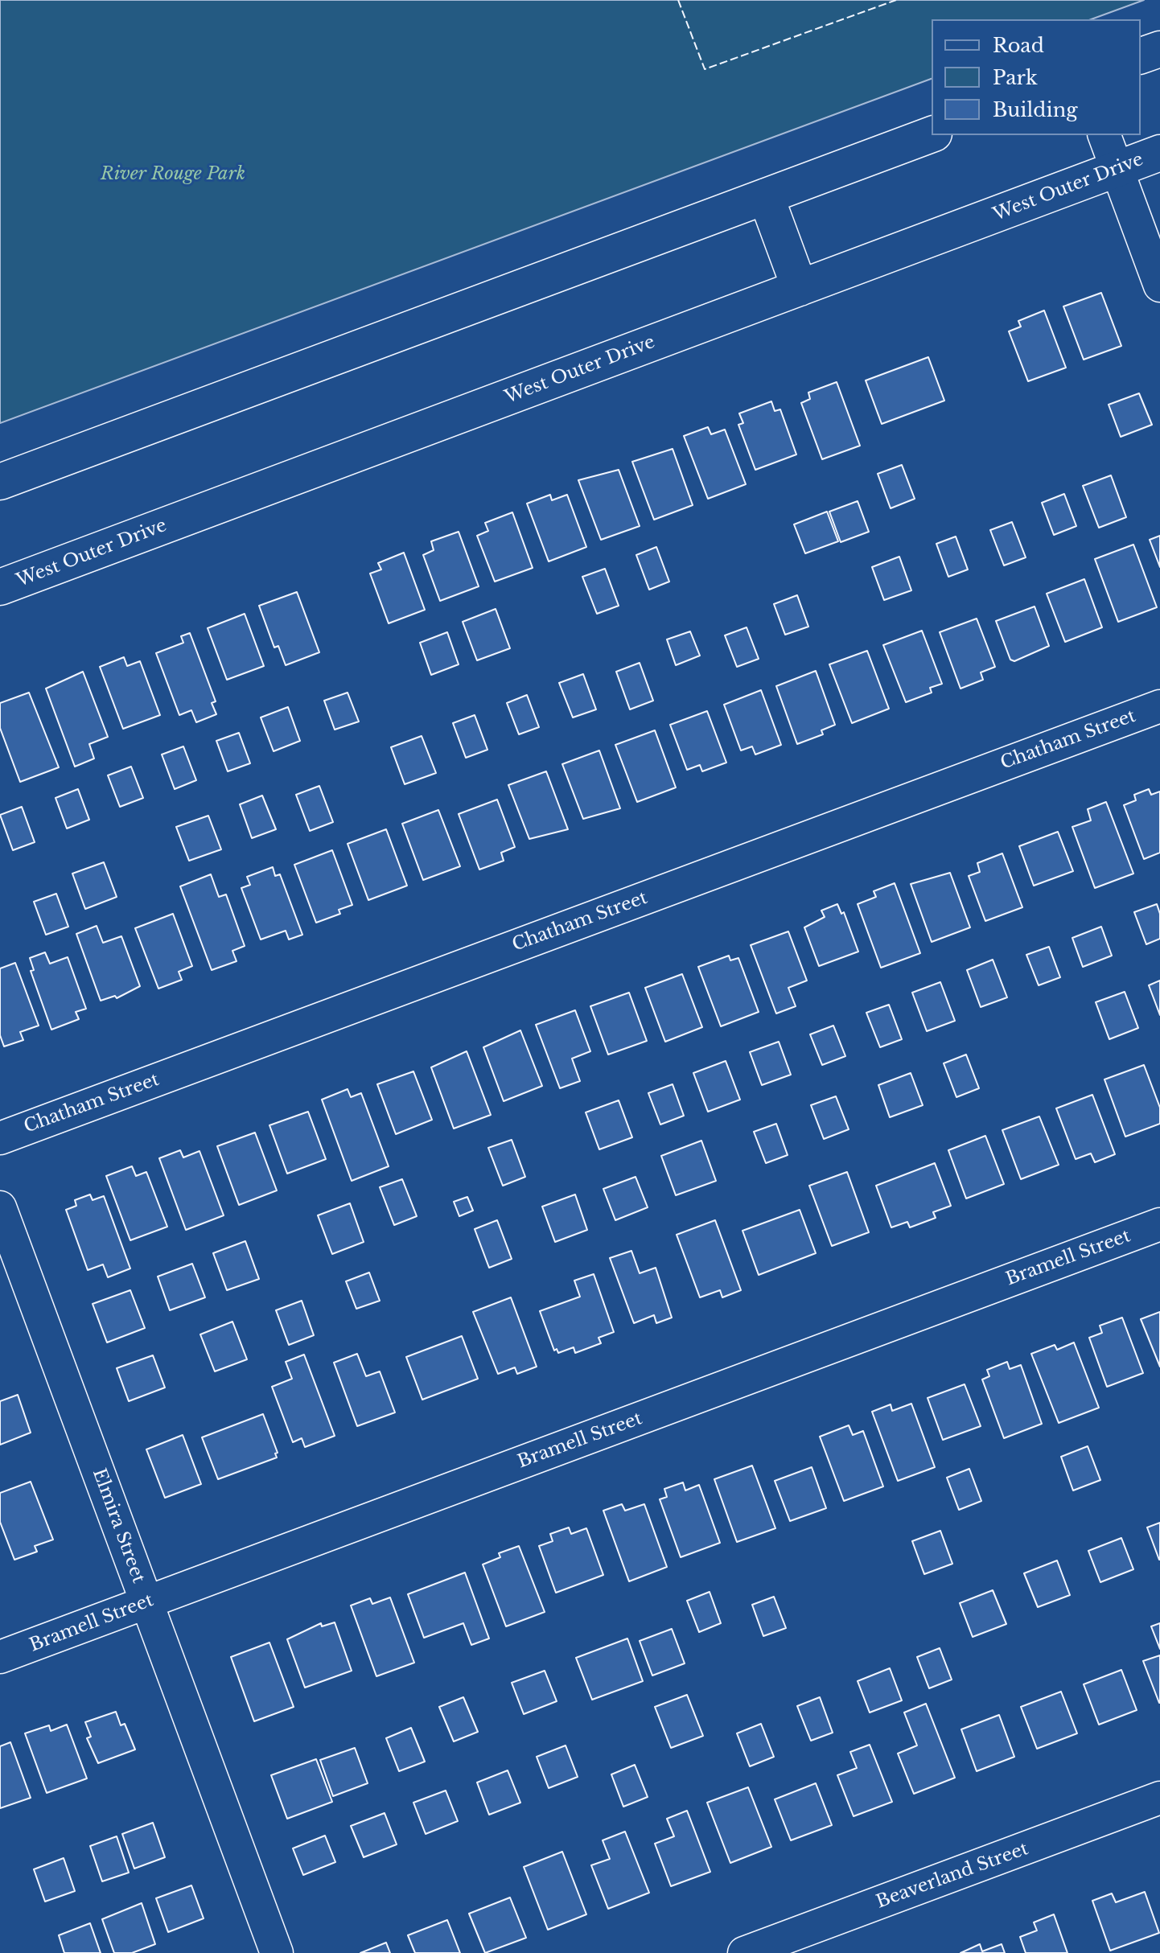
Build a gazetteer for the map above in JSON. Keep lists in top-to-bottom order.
{
  "streets": {
    "main road": ["West Outer Drive"],
    "street": [
      "Chatham Street",
      "Bramell Street",
      "Elmira Street",
      "Beaverland Street"
    ]
  },
  "crossings": [
    ["Bramell Street", "Elmira Street"]
  ],
  "parks": ["River Rouge Park"],
  "legend": ["Road", "Park", "Building"]
}
